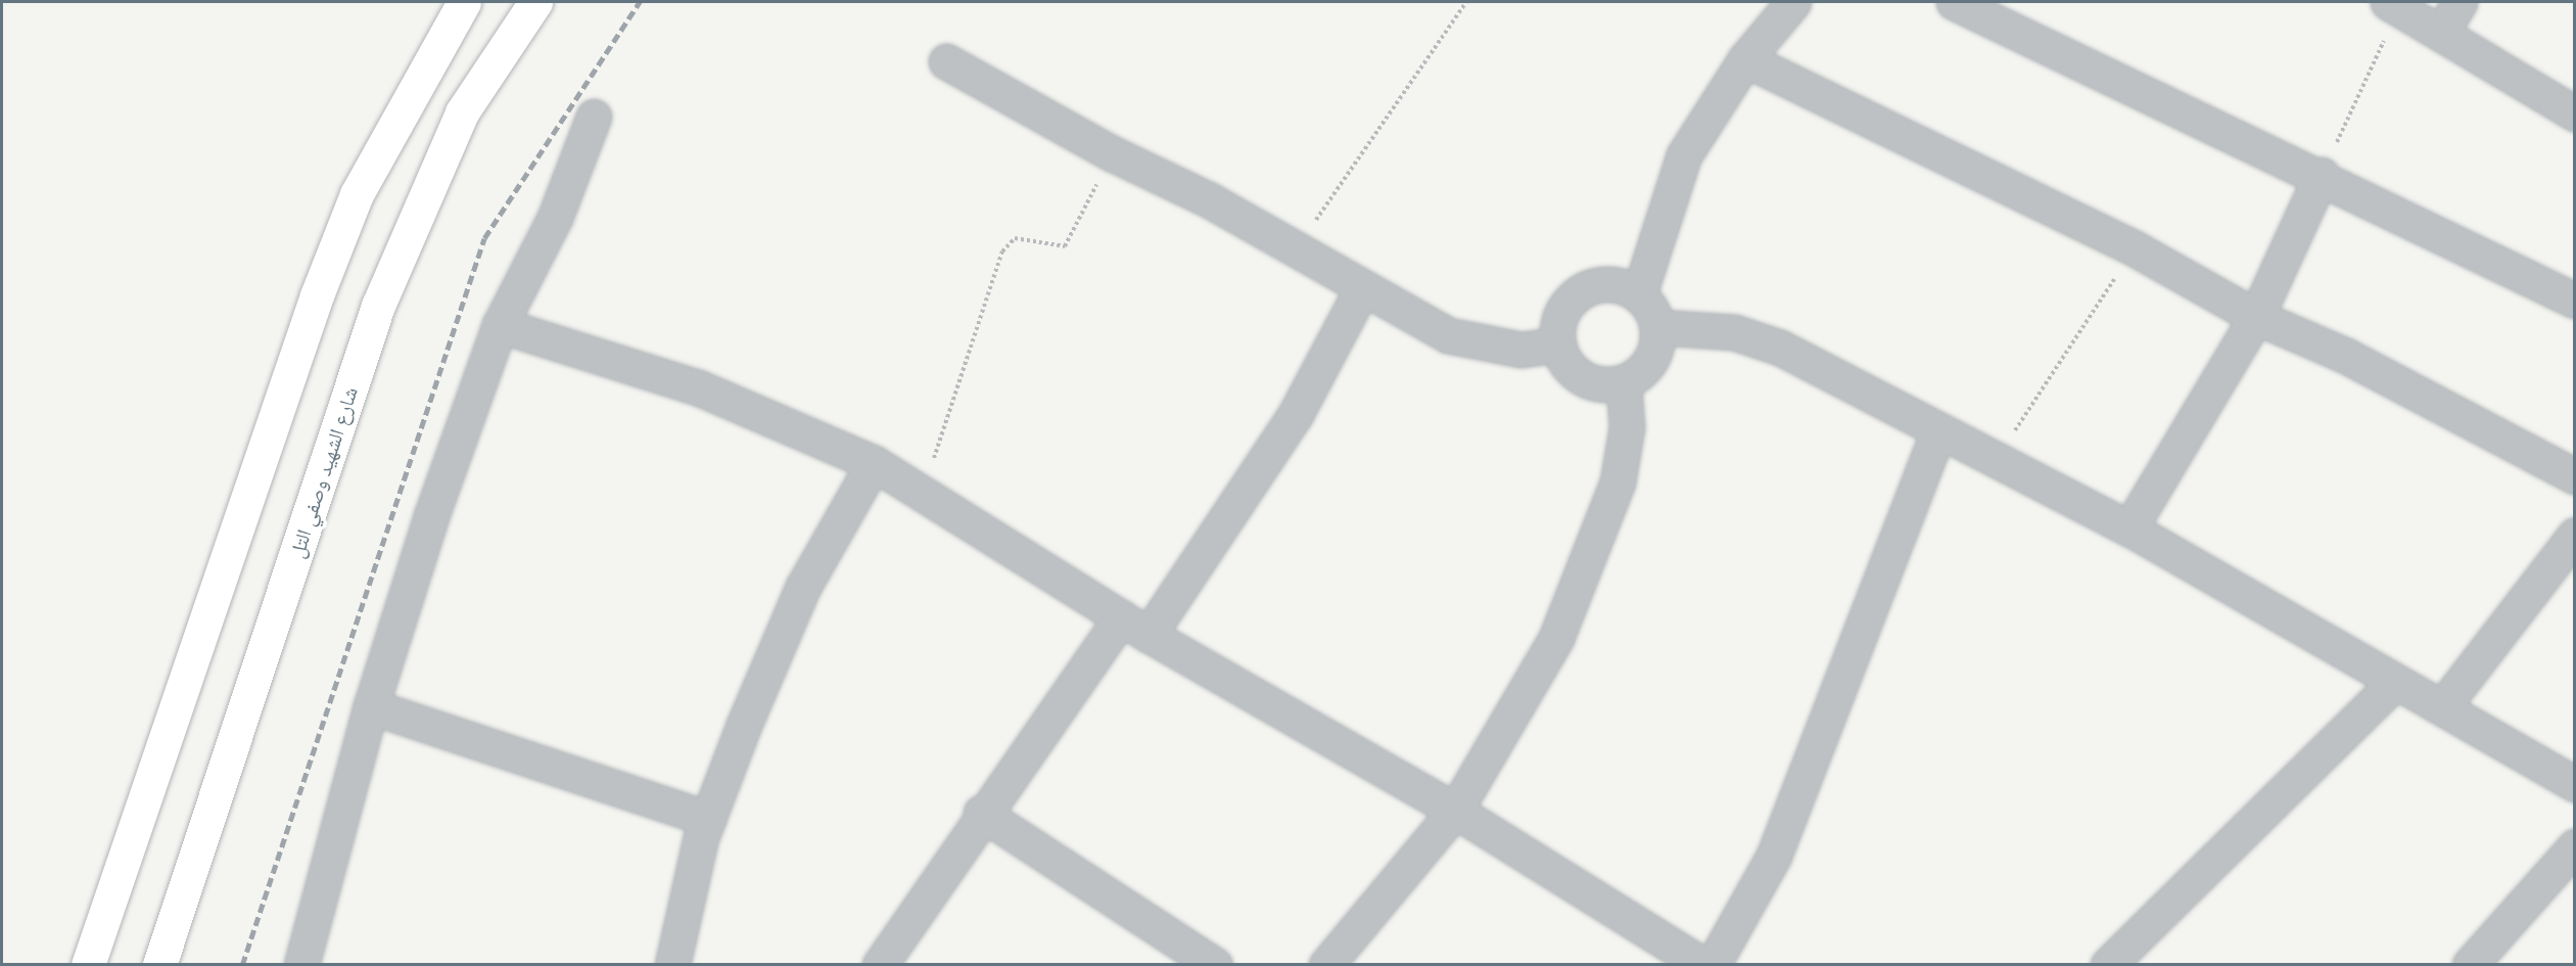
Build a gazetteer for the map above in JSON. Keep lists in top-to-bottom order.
{
  "streets": {
    "main road": ["شارع الشهيد وصفي التل"]
  }
}
